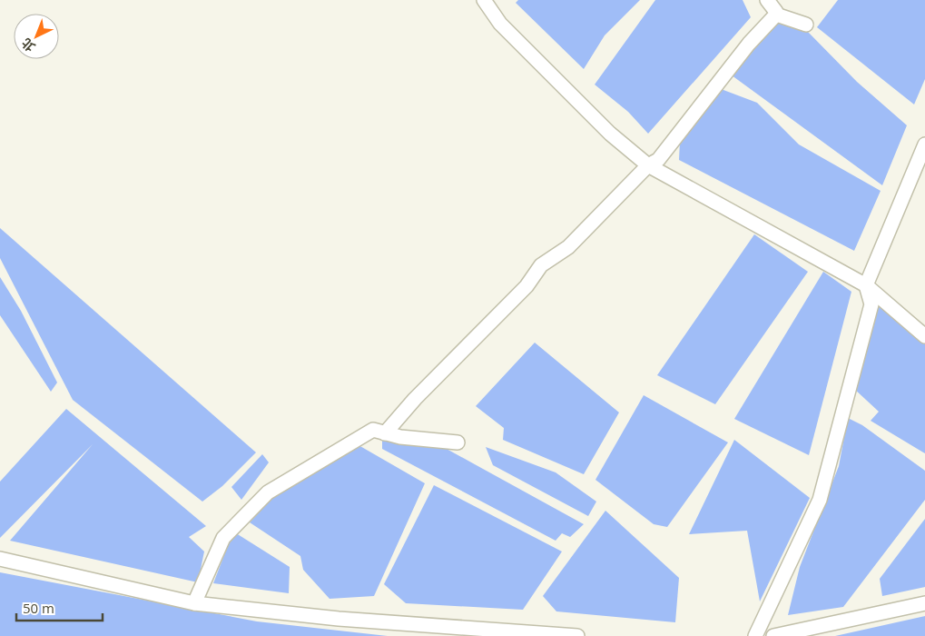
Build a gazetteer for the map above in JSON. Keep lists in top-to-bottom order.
{
  "scale_bar": "50 m",
  "north": "bottom left"
}
